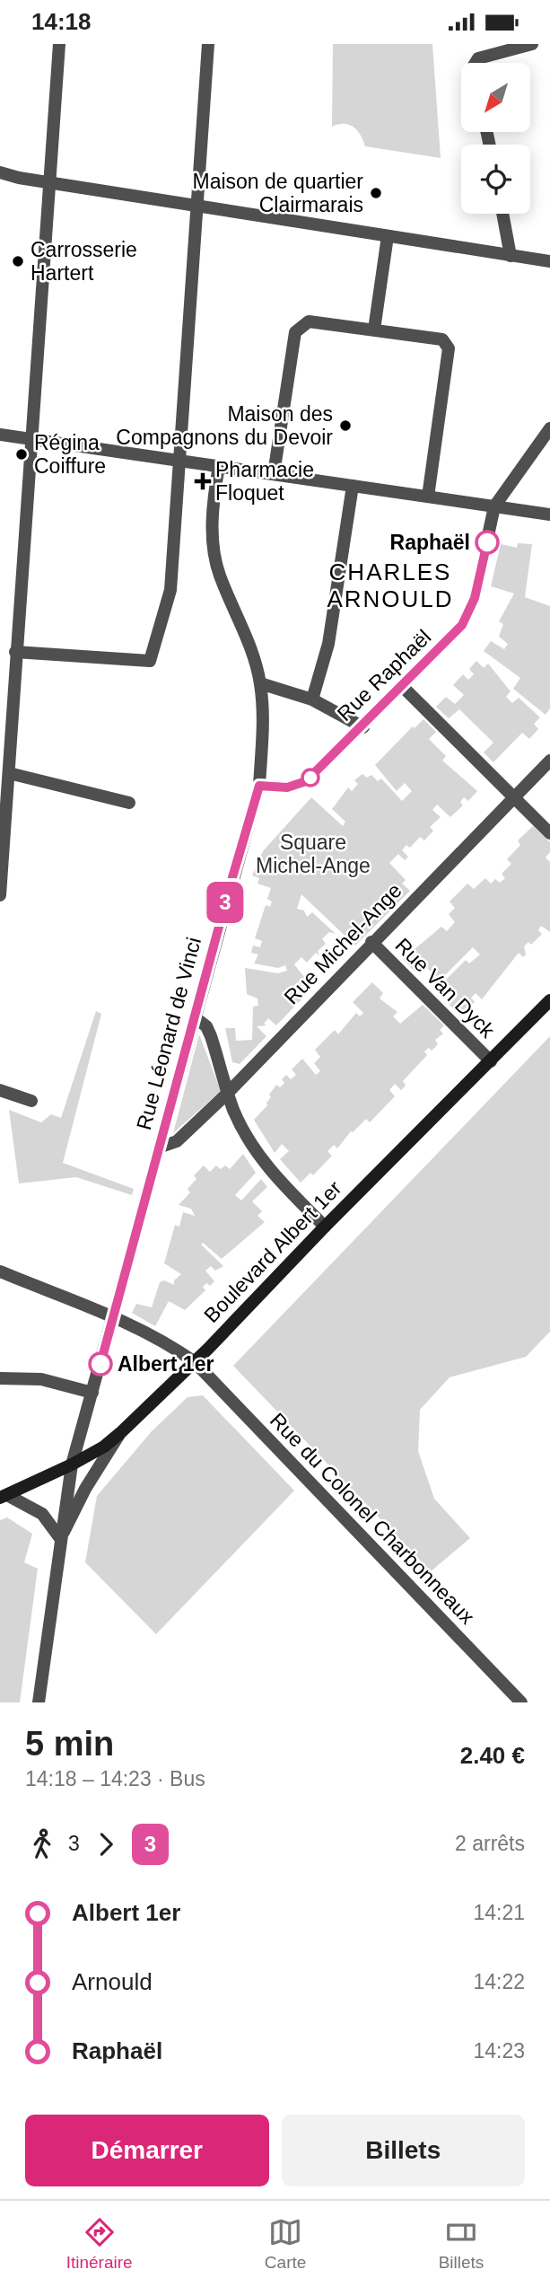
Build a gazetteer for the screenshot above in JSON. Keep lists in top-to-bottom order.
{
  "streets": {
    "main road": ["Boulevard Albert 1er"],
    "street": [
      "Rue Raphaël",
      "Rue Michel-Ange",
      "Rue Van Dyck",
      "Rue Léonard de Vinci",
      "Rue du Colonel Charbonneaux"
    ]
  },
  "crossings": [
    ["Rue Raphaël", "Rue Léonard de Vinci"],
    ["Rue Michel-Ange", "Rue Van Dyck"],
    ["Rue Michel-Ange", "Rue Léonard de Vinci"],
    ["Rue Van Dyck", "Boulevard Albert 1er"],
    ["Rue Léonard de Vinci", "Boulevard Albert 1er"],
    ["Rue Léonard de Vinci", "Rue du Colonel Charbonneaux"],
    ["Boulevard Albert 1er", "Rue du Colonel Charbonneaux"]
  ],
  "districts": ["CHARLES ARNOULD"],
  "parks": ["Square Michel-Ange"],
  "places": {
    "other": [
      "Maison de quartier Clairmarais",
      "Carrosserie Hartert",
      "Maison des Compagnons du Devoir",
      "Régina Coiffure",
      "Raphaël",
      "Albert 1er"
    ],
    "health": ["Pharmacie Floquet"]
  },
  "lines": ["bus line 3"],
  "north": "bottom left",
  "page": {
    "status": "14:18",
    "on_map": "3",
    "heading": ["5 min", "14:18 – 14:23 · Bus", "2.40 €"],
    "legs": ["3", "3", "2 arrêts"],
    "list": [
      {
        "name": "Albert 1er",
        "value": "14:21"
      },
      {
        "name": "Arnould",
        "value": "14:22"
      },
      {
        "name": "Raphaël",
        "value": "14:23"
      }
    ],
    "buttons": ["Démarrer", "Billets"],
    "tabs": ["Itinéraire", "Carte", "Billets"]
  }
}
